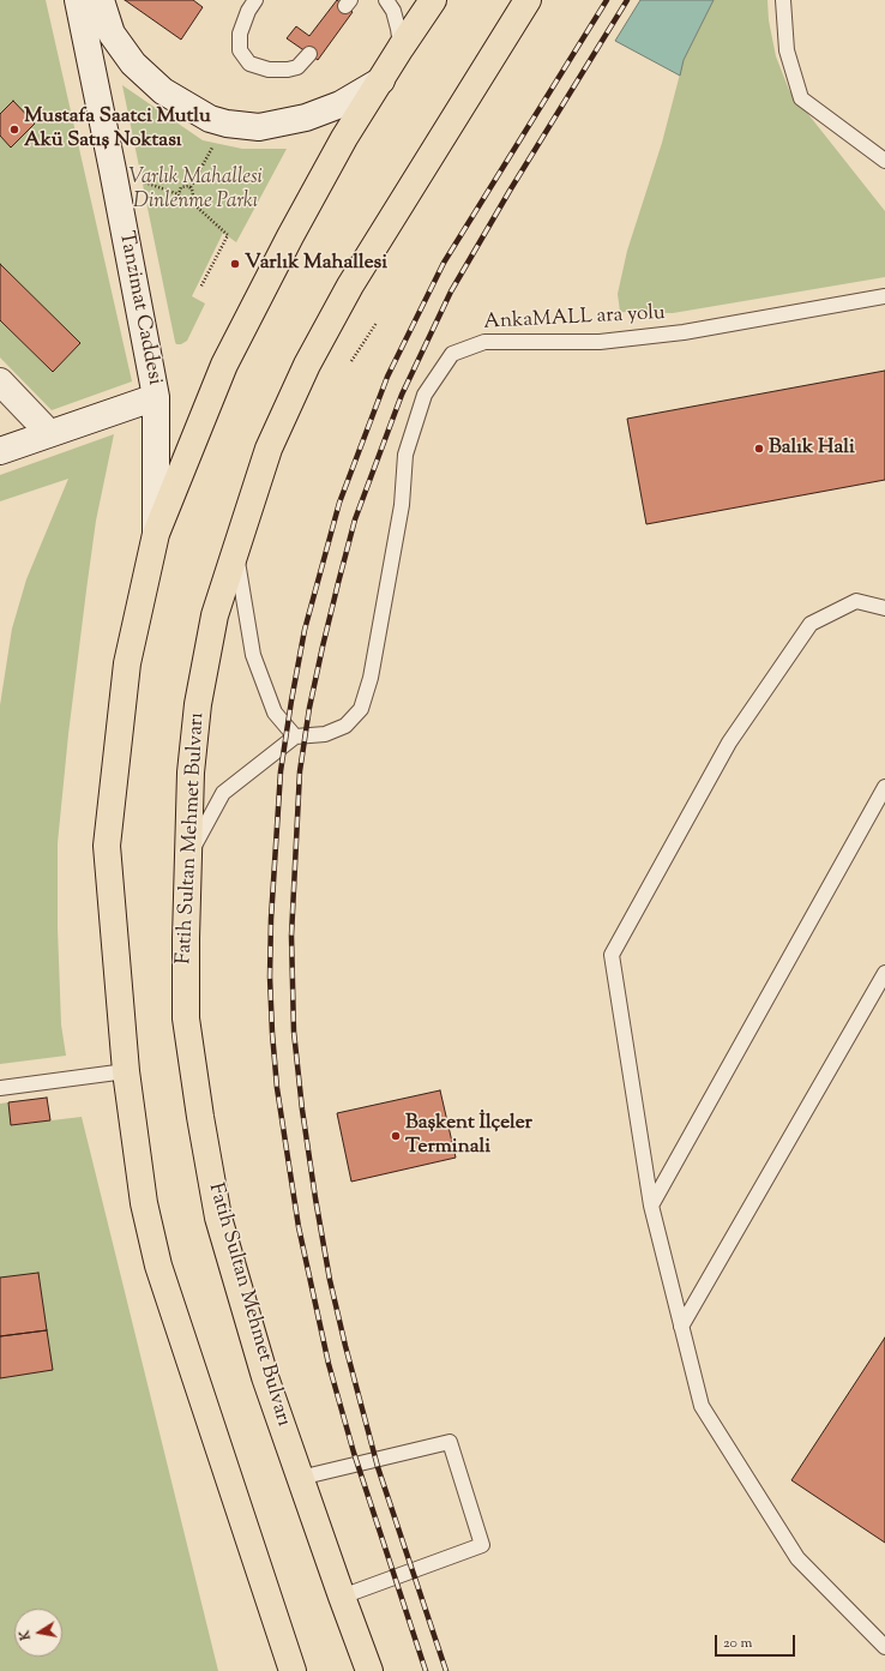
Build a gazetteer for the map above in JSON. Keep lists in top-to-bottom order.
{
  "streets": {
    "highway": ["Fatih Sultan Mehmet Bulvarı"],
    "main road": ["Tanzimat Caddesi"],
    "lane": ["AnkaMALL ara yolu"]
  },
  "parks": ["Varlık Mahallesi Dinlenme Parkı"],
  "places": [
    "Mustafa Saatci Mutlu Akü Satış Noktası",
    "Varlık Mahallesi",
    "Balık Hali",
    "Başkent İlçeler Terminali"
  ],
  "scale_bar": "20 m",
  "north": "left"
}
